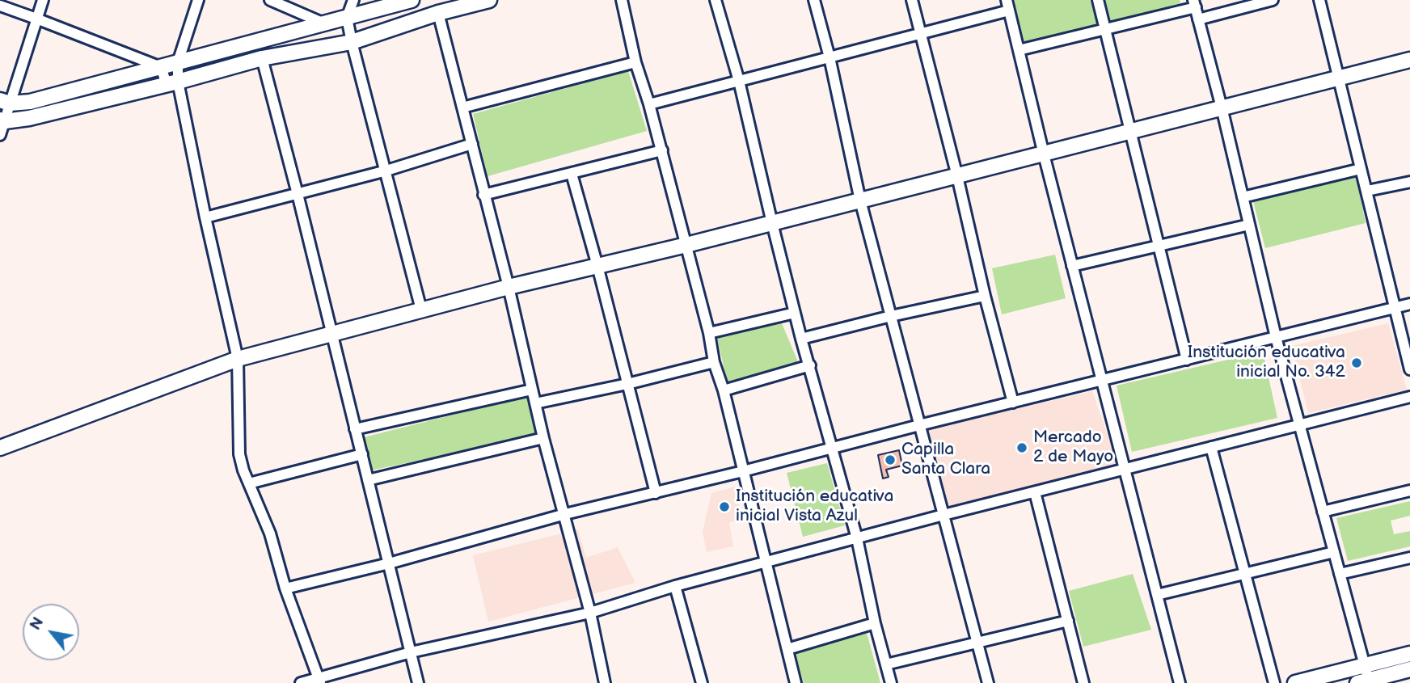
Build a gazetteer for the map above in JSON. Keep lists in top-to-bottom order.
{
  "places": [
    "Institución educativa inicial No. 342",
    "Mercado 2 de Mayo",
    "Capilla Santa Clara",
    "Institución educativa inicial Vista Azul"
  ],
  "north": "top left"
}
